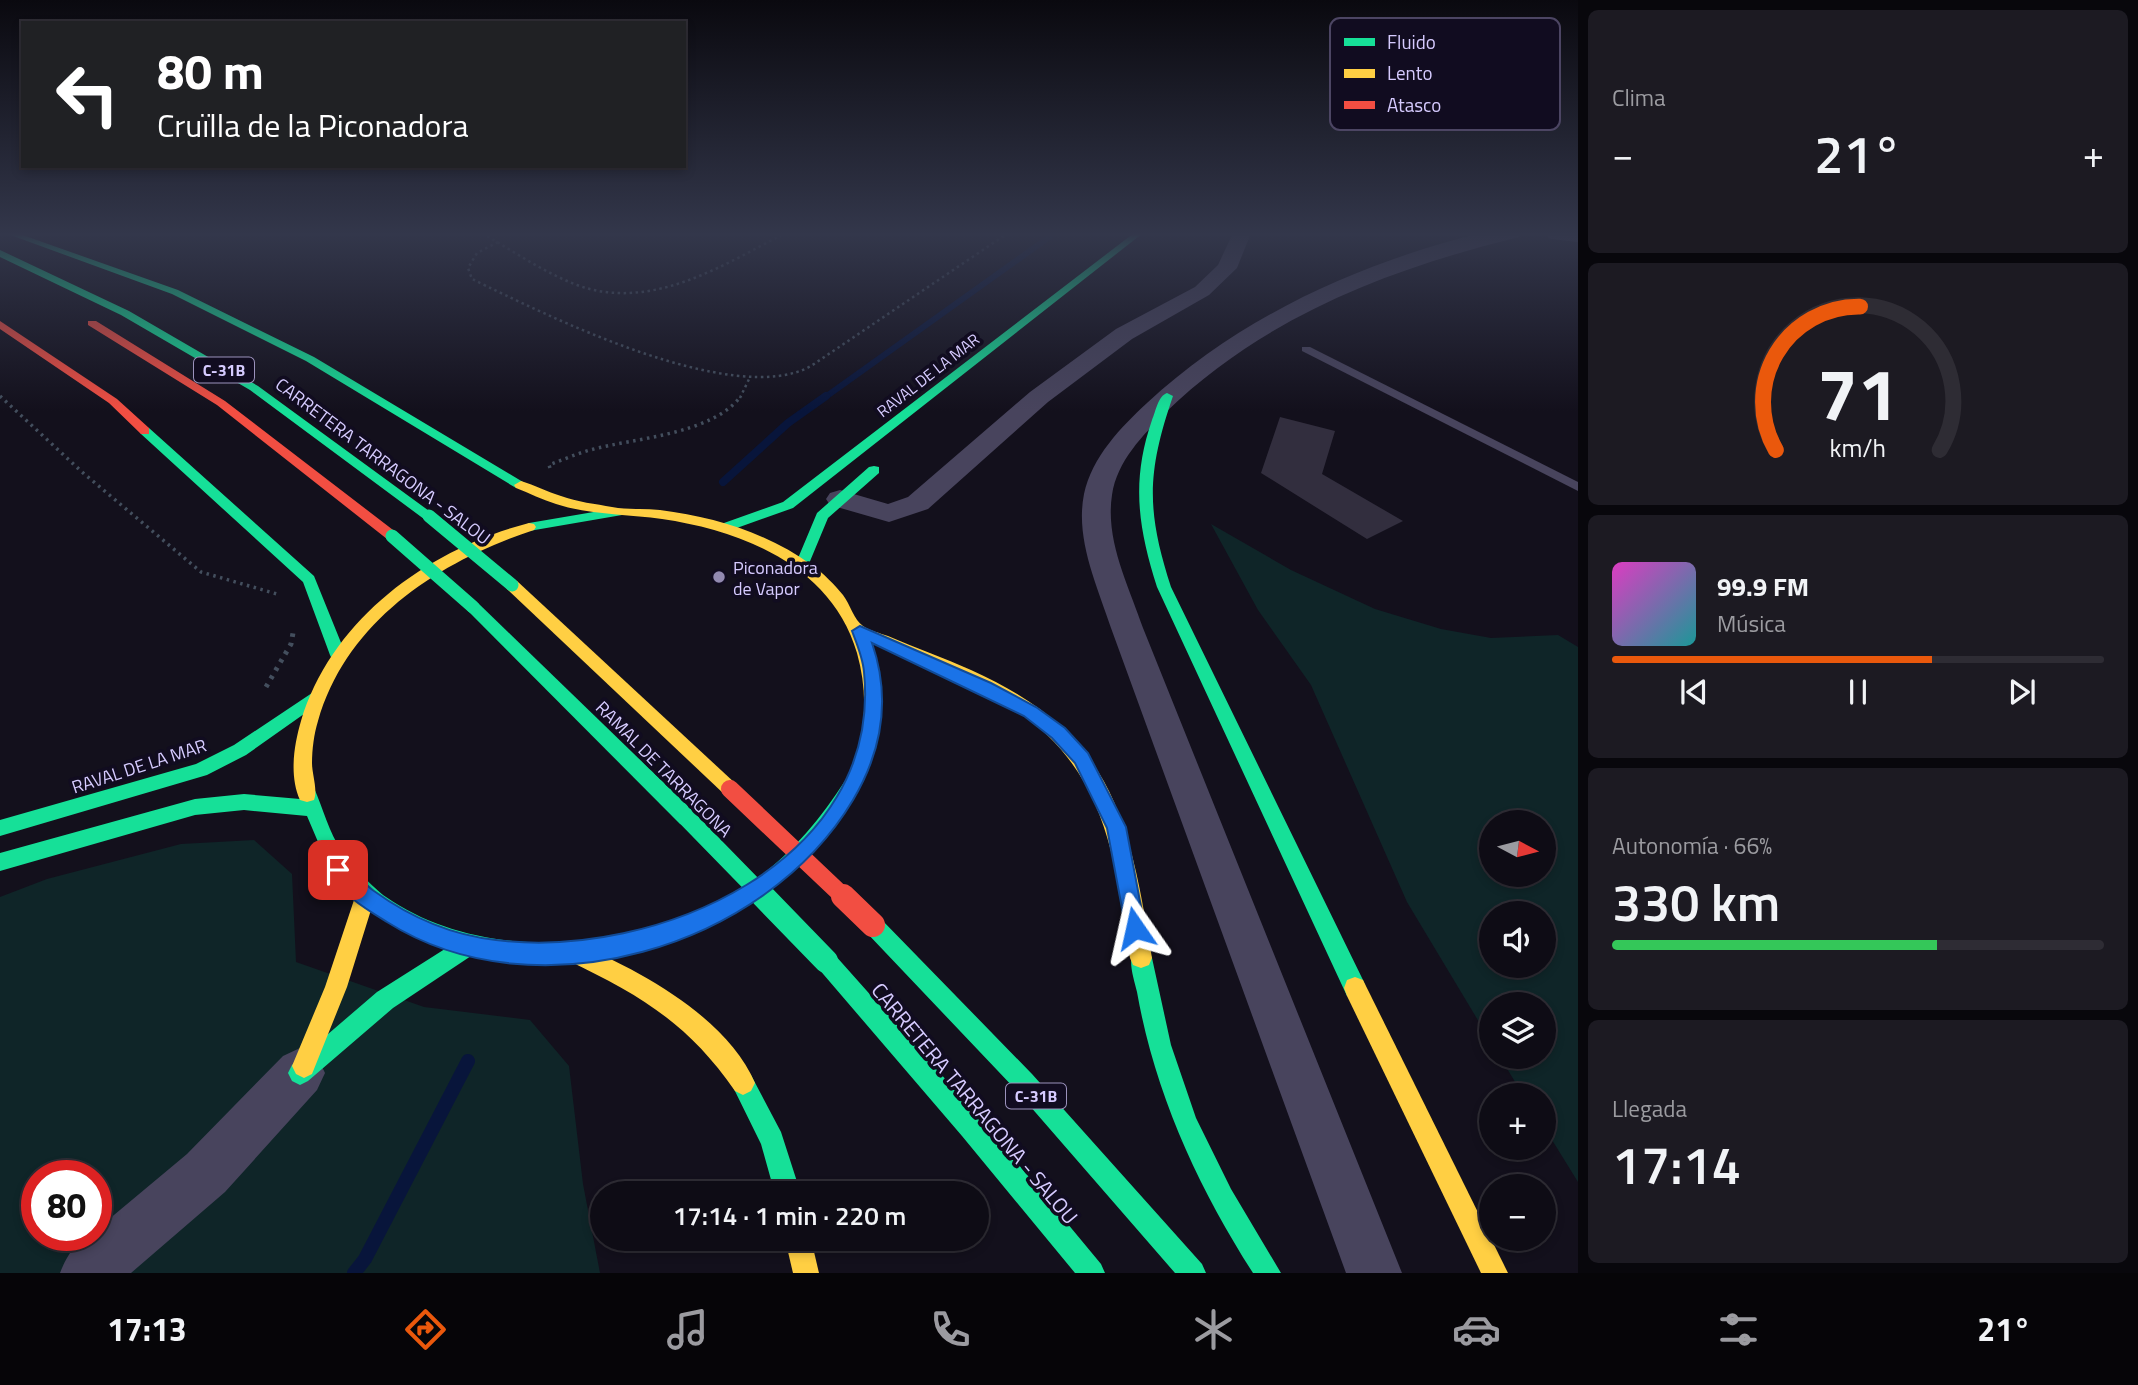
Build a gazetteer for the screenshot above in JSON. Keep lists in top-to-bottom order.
{
  "streets": {
    "main road": [
      "C-31B",
      "RAVAL DE LA MAR",
      "CARRETERA TARRAGONA - SALOU",
      "RAMAL DE TARRAGONA"
    ]
  },
  "crossings": [
    ["CARRETERA TARRAGONA - SALOU", "RAMAL DE TARRAGONA"]
  ],
  "places": ["Piconadora de Vapor"],
  "legend": ["Fluido", "Lento", "Atasco"],
  "north": "right",
  "page": {
    "tile": [
      "Clima",
      ["Autonomía · 66%", "330 km"],
      ["Llegada", "17:14"]
    ],
    "turn": ["80 m", "Cruïlla de la Piconadora"],
    "heat": ["−", "21°", "+"],
    "song": ["99.9 FM", "Música"],
    "map_buttons": ["+", "−"],
    "limit": "80",
    "trip": "17:14 · 1 min · 220 m",
    "tabs": ["17:13", "21°"],
    "gauge": ["71", "km/h"]
  }
}
